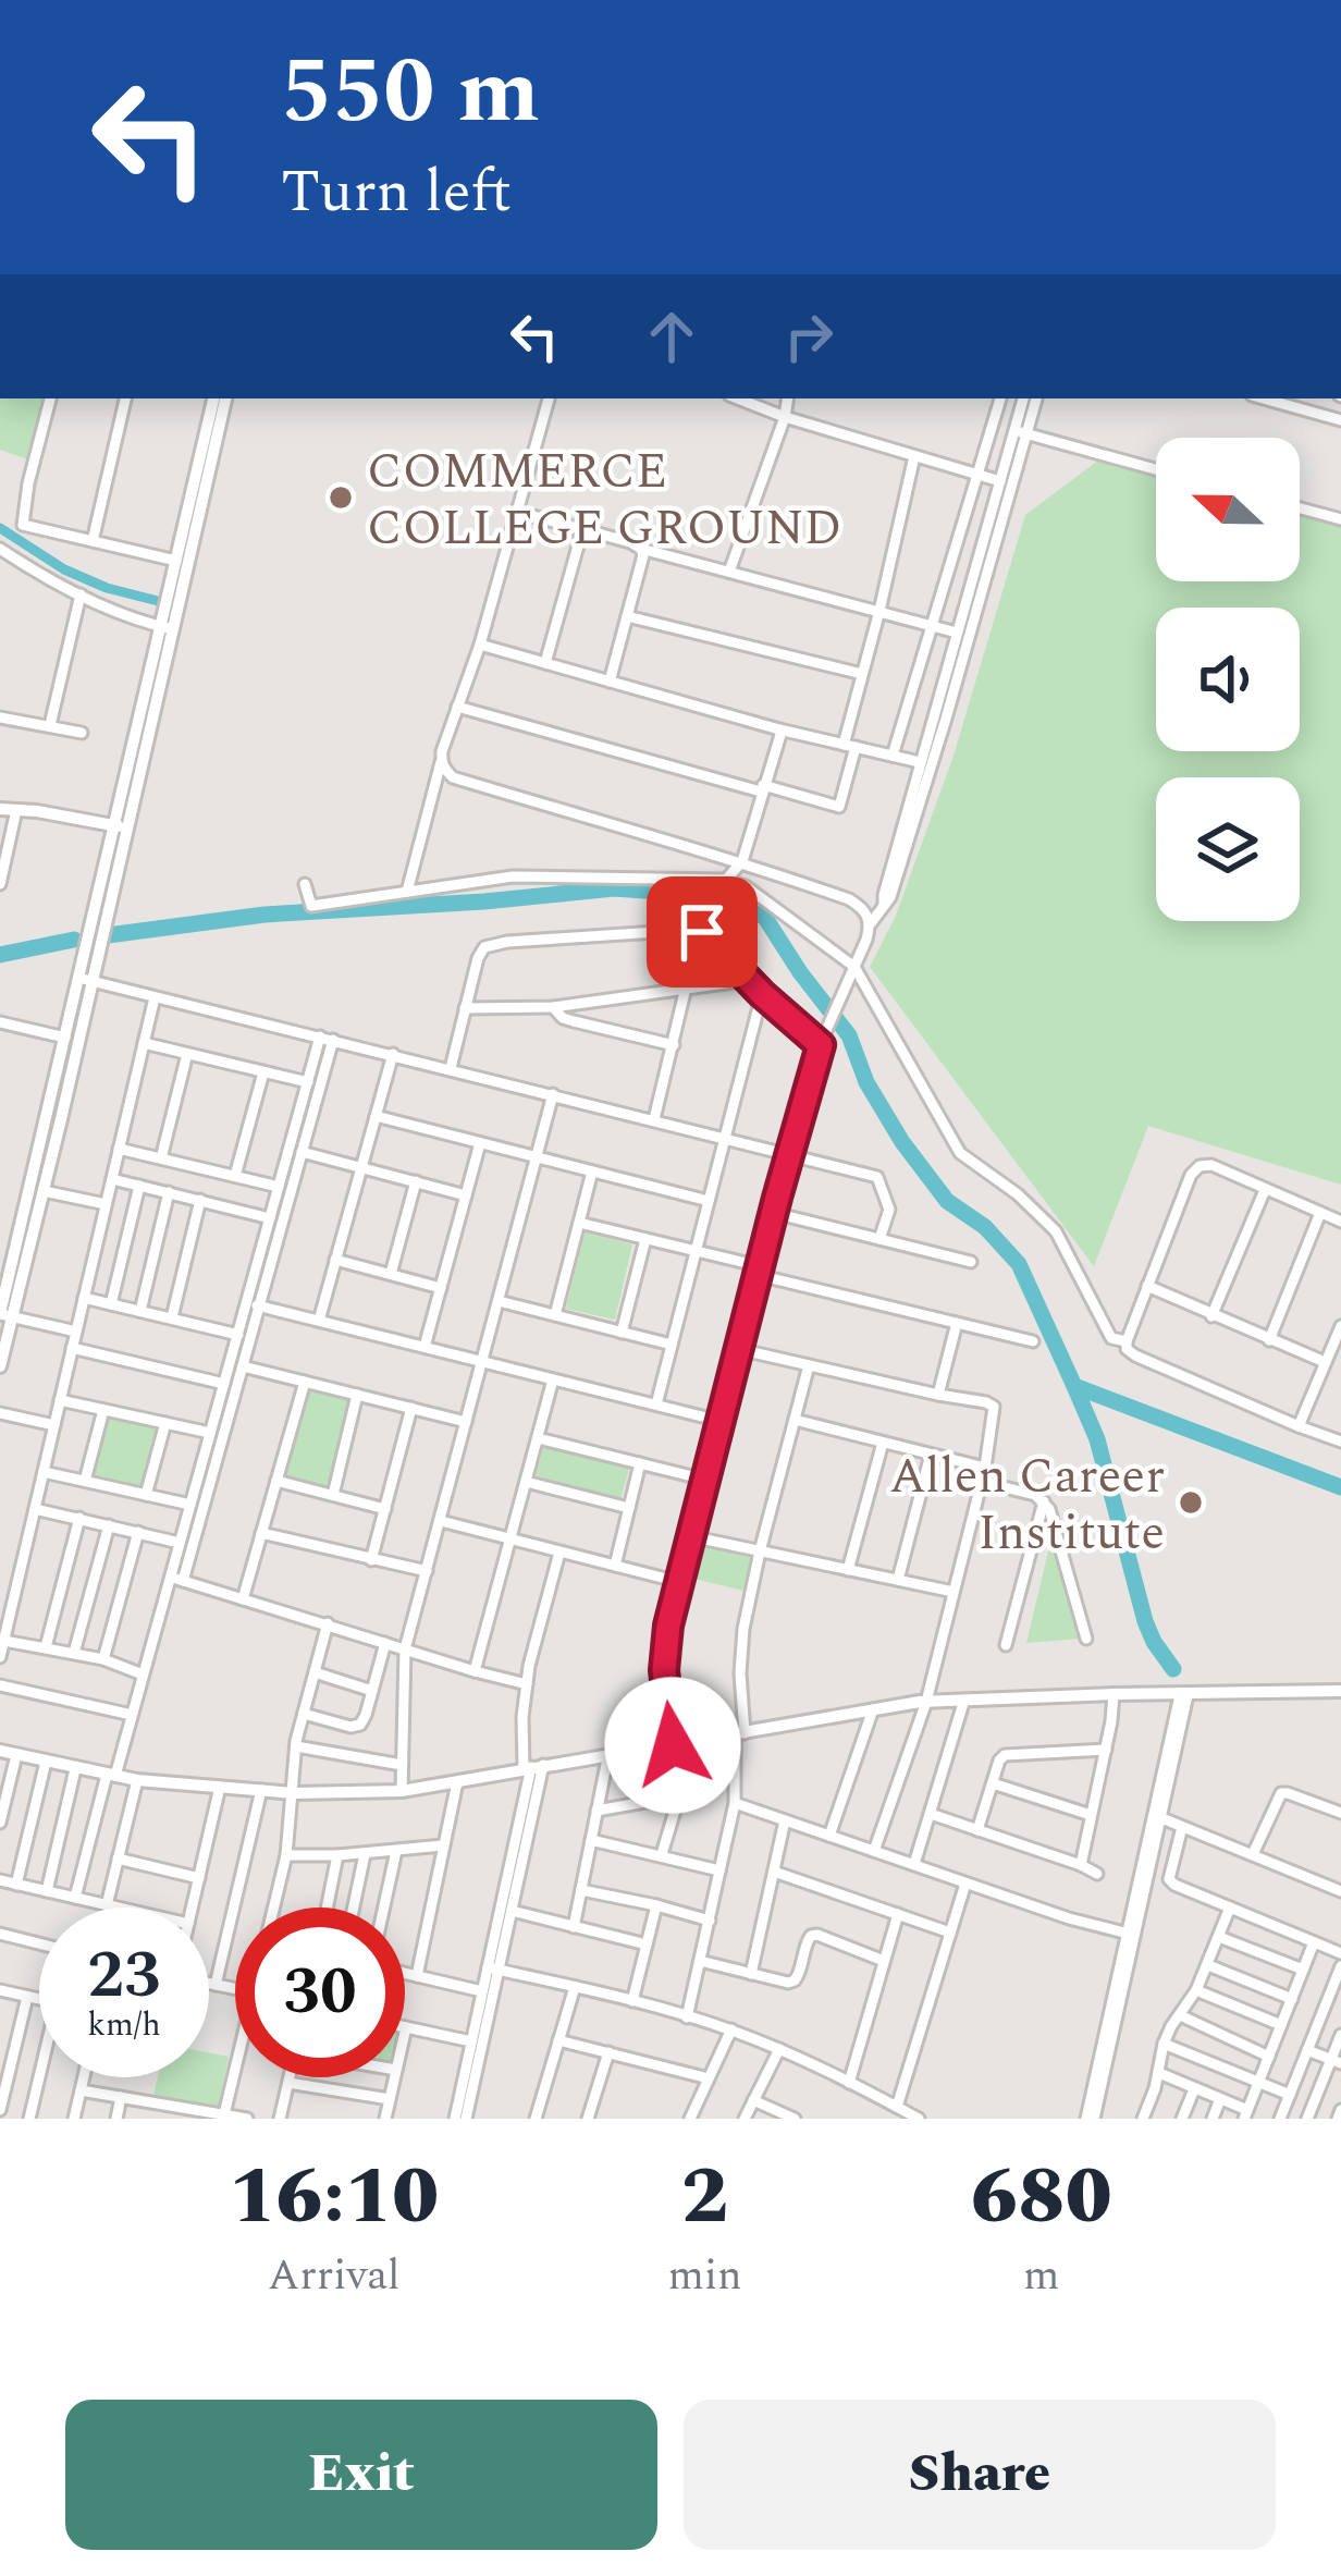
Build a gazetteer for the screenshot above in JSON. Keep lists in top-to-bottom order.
{
  "places": ["COMMERCE COLLEGE GROUND", "Allen Career Institute"],
  "north": "left",
  "page": {
    "turn": ["550 m", "Turn left"],
    "speed": "23 km/h",
    "limit": "30",
    "eta": [
      "16:10",
      "Arrival",
      "2",
      "min",
      "680",
      "m"
    ],
    "buttons": ["Exit", "Share"]
  }
}
